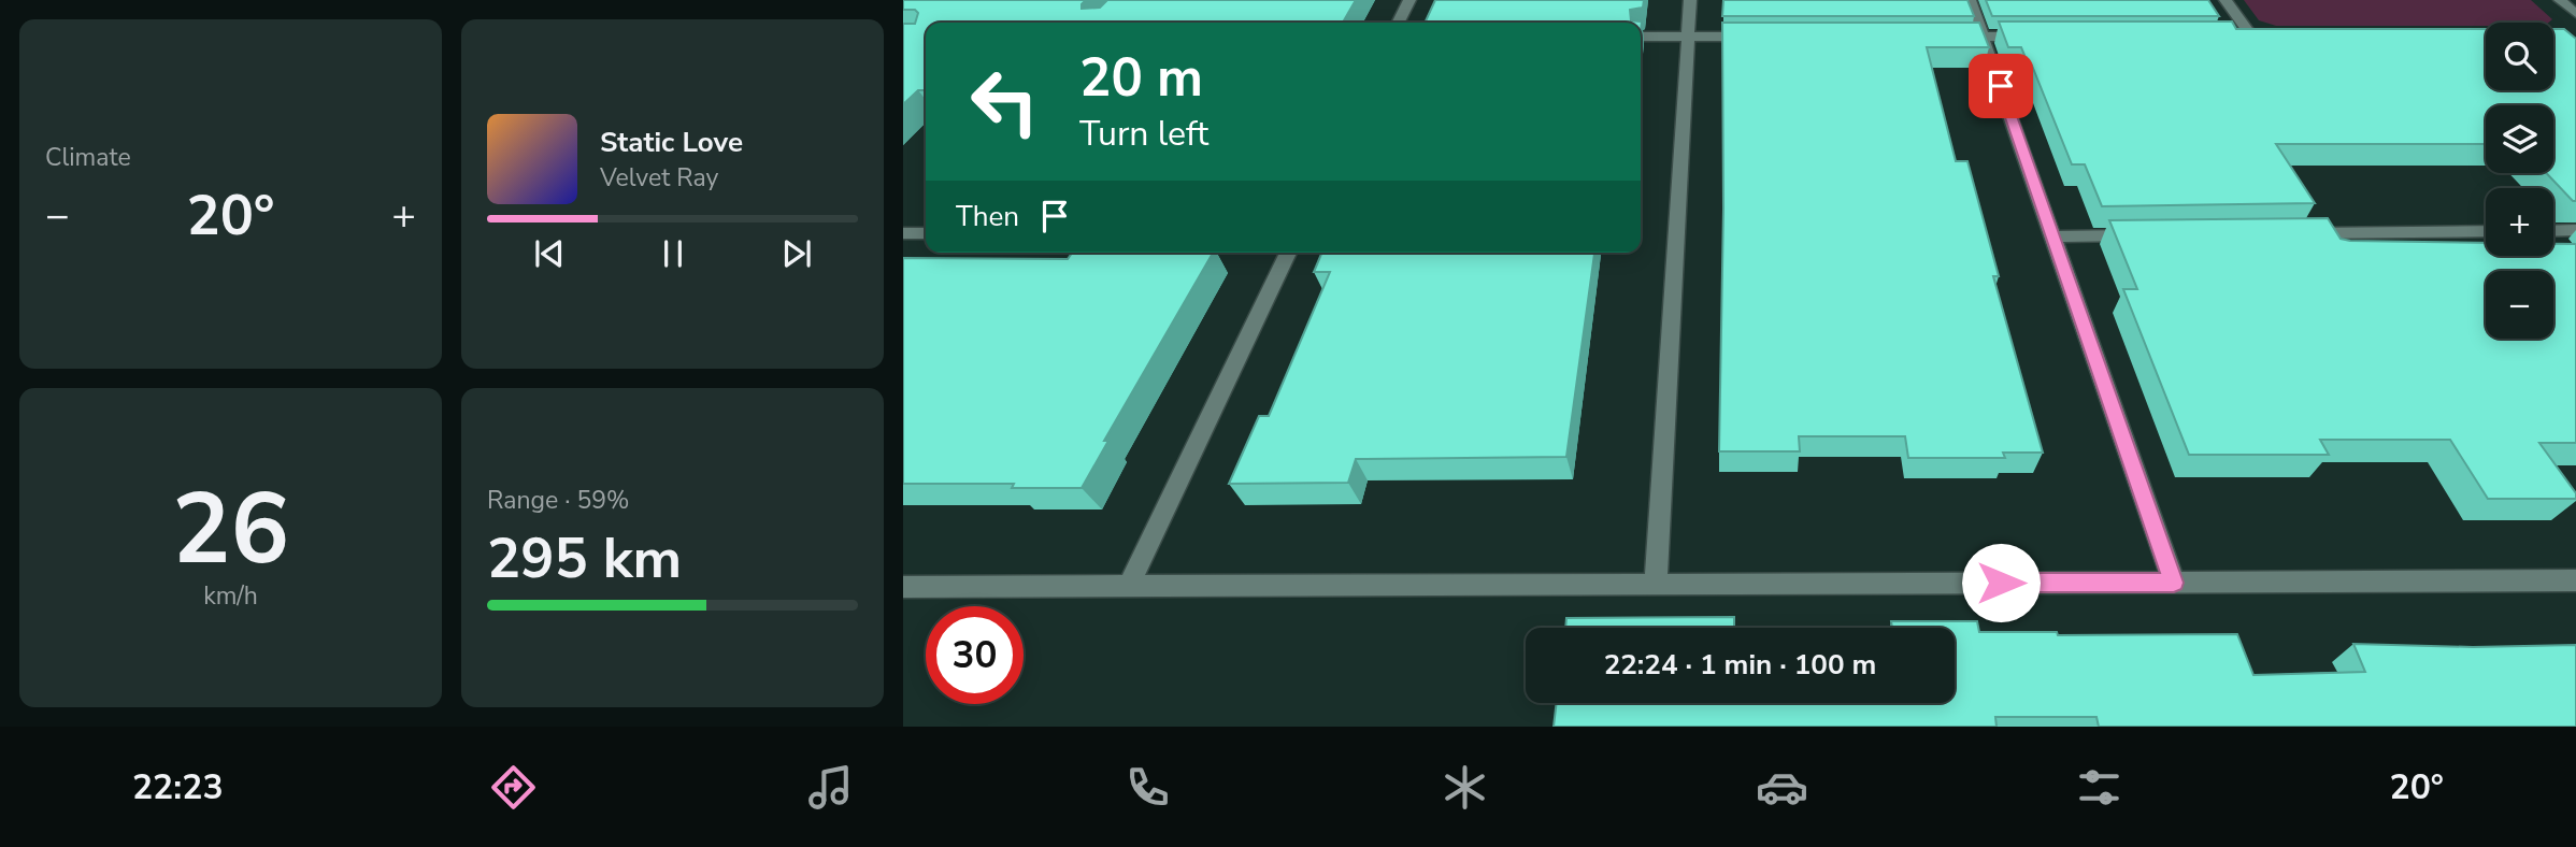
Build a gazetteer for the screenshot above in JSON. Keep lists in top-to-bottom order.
{
  "page": {
    "tile": [
      "Climate",
      ["26", "km/h"],
      ["Range · 59%", "295 km"]
    ],
    "map_buttons": ["+", "−"],
    "turn": ["20 m", "Turn left"],
    "song": ["Static Love", "Velvet Ray"],
    "then": "Then",
    "heat": ["−", "20°", "+"],
    "limit": "30",
    "trip": "22:24 · 1 min · 100 m",
    "tabs": ["22:23", "20°"]
  }
}
